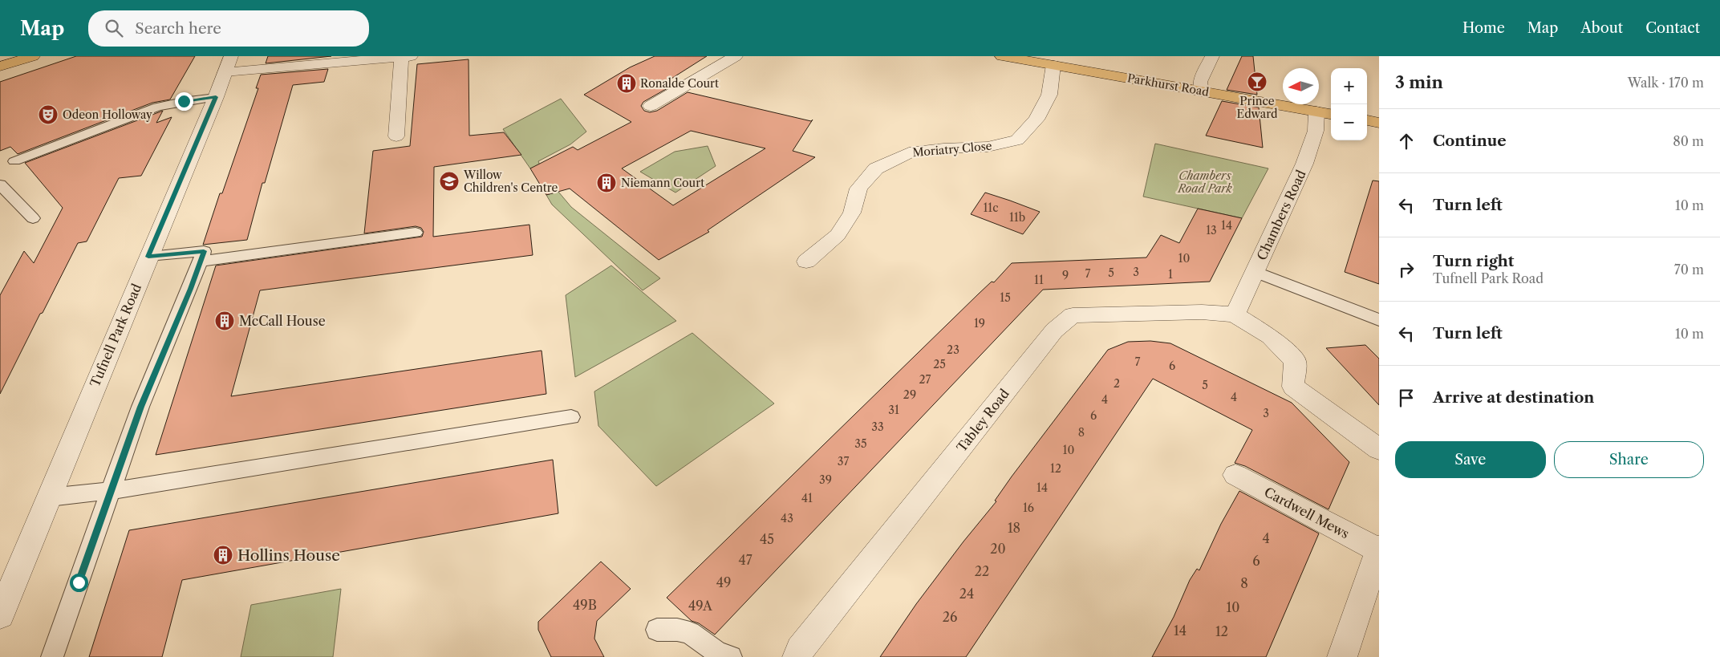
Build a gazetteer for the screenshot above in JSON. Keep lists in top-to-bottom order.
{
  "streets": {
    "highway": ["Parkhurst Road"],
    "street": [
      "Moriatry Close",
      "Chambers Road",
      "Tufnell Park Road",
      "Tabley Road",
      "Cardwell Mews"
    ]
  },
  "crossings": [
    ["Parkhurst Road", "Moriatry Close"],
    ["Parkhurst Road", "Chambers Road"],
    ["Chambers Road", "Tabley Road"]
  ],
  "parks": ["Chambers Road Park"],
  "places": {
    "bar": ["Prince Edward"],
    "building": [
      "Ronalde Court",
      "Niemann Court",
      "McCall House",
      "Hollins House"
    ],
    "theatre": ["Odeon Holloway"],
    "school or university": ["Willow Children's Centre"]
  },
  "house_numbers": [
    "11c",
    "11b",
    "14",
    "13",
    "10",
    "3",
    "5",
    "7",
    "1",
    "9",
    "11",
    "15",
    "19",
    "23",
    "7",
    "25",
    "6",
    "27",
    "2",
    "5",
    "29",
    "4",
    "4",
    "31",
    "3",
    "6",
    "33",
    "8",
    "35",
    "10",
    "37",
    "12",
    "39",
    "14",
    "41",
    "16",
    "43",
    "18",
    "4",
    "45",
    "20",
    "47",
    "6",
    "22",
    "49",
    "8",
    "24",
    "49B",
    "49A",
    "10",
    "26",
    "14",
    "12"
  ],
  "north": "left",
  "page": {
    "header": "Map",
    "search": "Search here",
    "nav": [
      "Home",
      "Map",
      "About",
      "Contact"
    ],
    "heading": ["3 min", "Walk · 170 m"],
    "map_buttons": ["+", "−"],
    "list": [
      ["Continue", "80 m"],
      ["Turn left", "10 m"],
      ["Turn right", "Tufnell Park Road", "70 m"],
      ["Turn left", "10 m"],
      "Arrive at destination"
    ],
    "buttons": ["Save", "Share"]
  }
}
